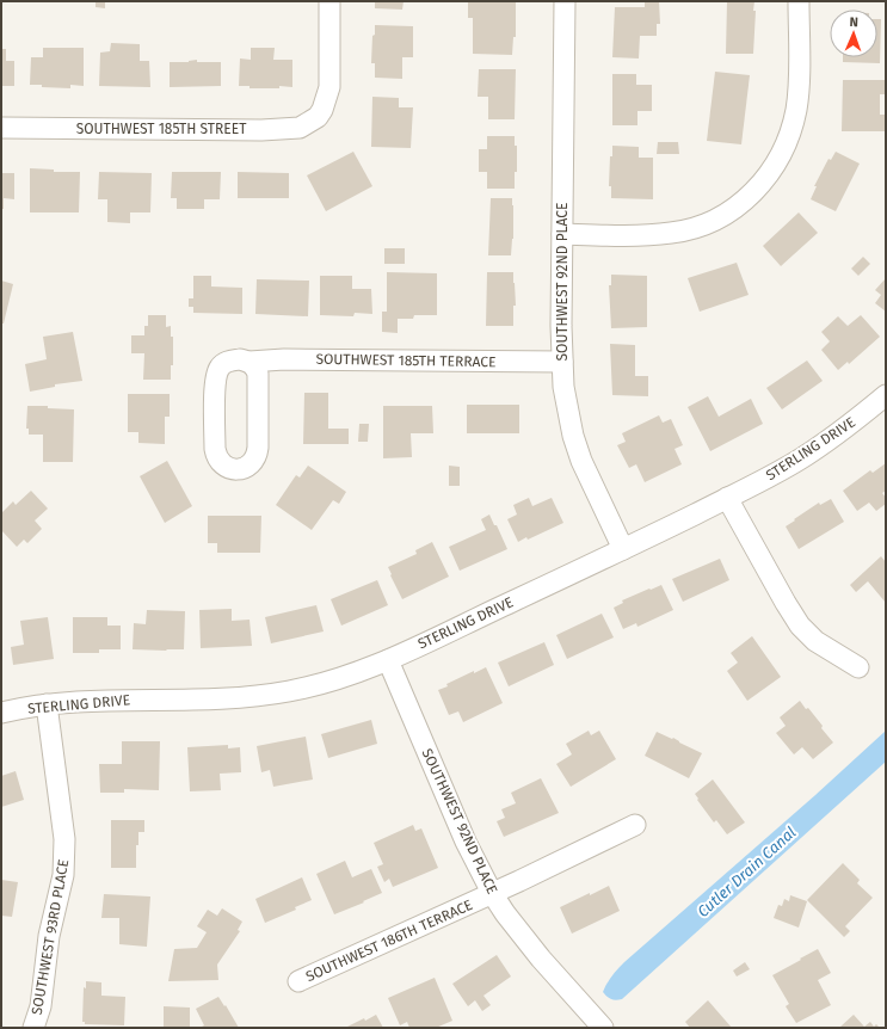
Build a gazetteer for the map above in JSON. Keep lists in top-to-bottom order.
{
  "streets": {
    "street": [
      "SOUTHWEST 185TH STREET",
      "SOUTHWEST 92ND PLACE",
      "SOUTHWEST 185TH TERRACE",
      "STERLING DRIVE",
      "SOUTHWEST 93RD PLACE",
      "SOUTHWEST 186TH TERRACE"
    ]
  },
  "crossings": [
    ["SOUTHWEST 92ND PLACE", "SOUTHWEST 185TH TERRACE"],
    ["SOUTHWEST 92ND PLACE", "STERLING DRIVE"],
    ["SOUTHWEST 92ND PLACE", "SOUTHWEST 186TH TERRACE"],
    ["STERLING DRIVE", "SOUTHWEST 93RD PLACE"]
  ],
  "water": ["Cutler Drain Canal"],
  "north": "top"
}
